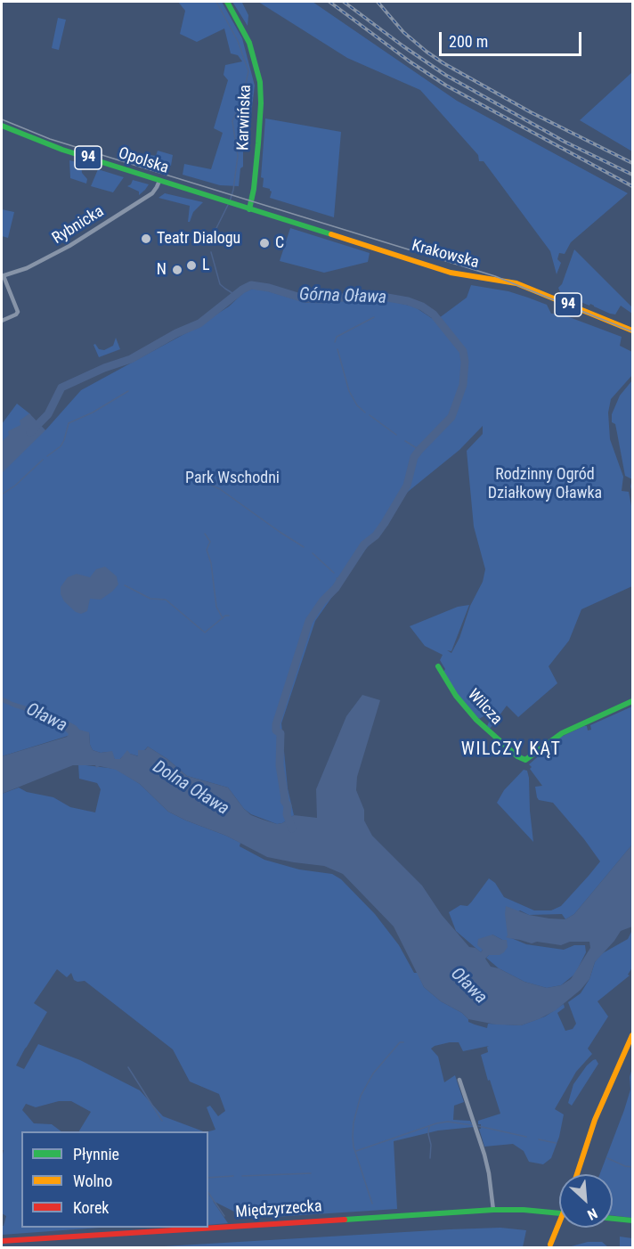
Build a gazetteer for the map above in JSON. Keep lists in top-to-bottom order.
{
  "streets": {
    "street": [
      "Karwińska",
      "94",
      "Opolska",
      "Rybnicka",
      "Krakowska",
      "Wilcza",
      "Międzyrzecka"
    ]
  },
  "crossings": [
    ["Karwińska", "Opolska"],
    ["Karwińska", "Krakowska"],
    ["Opolska", "Rybnicka"],
    ["Opolska", "Krakowska"]
  ],
  "districts": ["WILCZY KĄT"],
  "water": ["Górna Oława", "Oława", "Dolna Oława"],
  "parks": ["Rodzinny Ogród Działkowy Oławka", "Park Wschodni"],
  "places": [
    "Teatr Dialogu",
    "C",
    "L",
    "N"
  ],
  "legend": ["Płynnie", "Wolno", "Korek"],
  "scale_bar": "200 m",
  "north": "bottom right"
}
